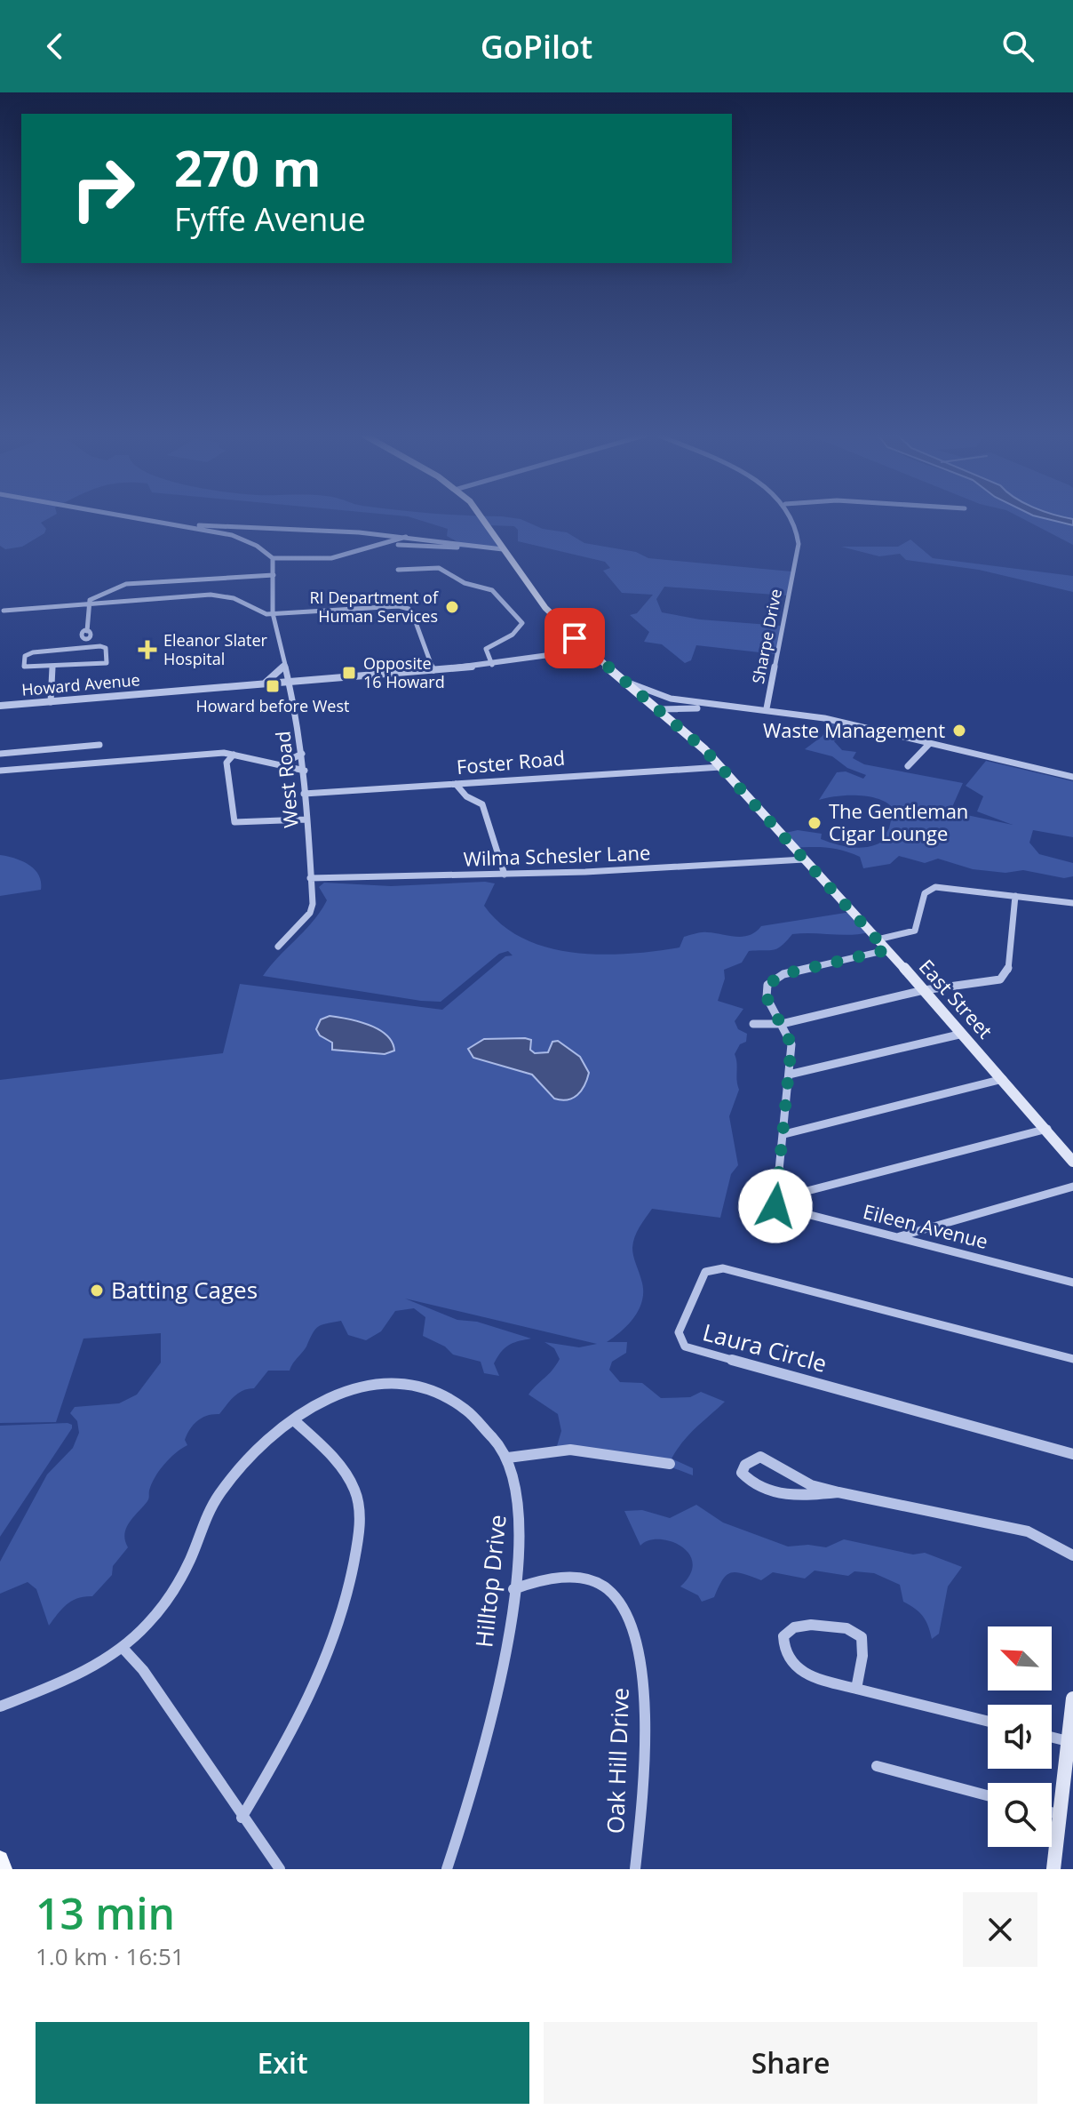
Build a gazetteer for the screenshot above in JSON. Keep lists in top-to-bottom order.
{
  "streets": {
    "main road": ["East Street"],
    "street": [
      "Sharpe Drive",
      "Howard Avenue",
      "Foster Road",
      "West Road",
      "Wilma Schesler Lane",
      "Eileen Avenue",
      "Laura Circle",
      "Hilltop Drive",
      "Oak Hill Drive"
    ]
  },
  "crossings": [
    ["Howard Avenue", "West Road"],
    ["Howard Avenue", "East Street"],
    ["Foster Road", "West Road"],
    ["Foster Road", "East Street"],
    ["West Road", "Wilma Schesler Lane"],
    ["Wilma Schesler Lane", "East Street"],
    ["Hilltop Drive", "Oak Hill Drive"]
  ],
  "places": {
    "other": [
      "RI Department of Human Services",
      "Waste Management",
      "The Gentleman Cigar Lounge",
      "Batting Cages"
    ],
    "health": ["Eleanor Slater Hospital"],
    "transit": ["Opposite 16 Howard", "Howard before West"]
  },
  "north": "top left",
  "page": {
    "header": "GoPilot",
    "turn": ["270 m", "Fyffe Avenue"],
    "heading": ["13 min", "1.0 km · 16:51"],
    "buttons": ["Exit", "Share"]
  }
}
